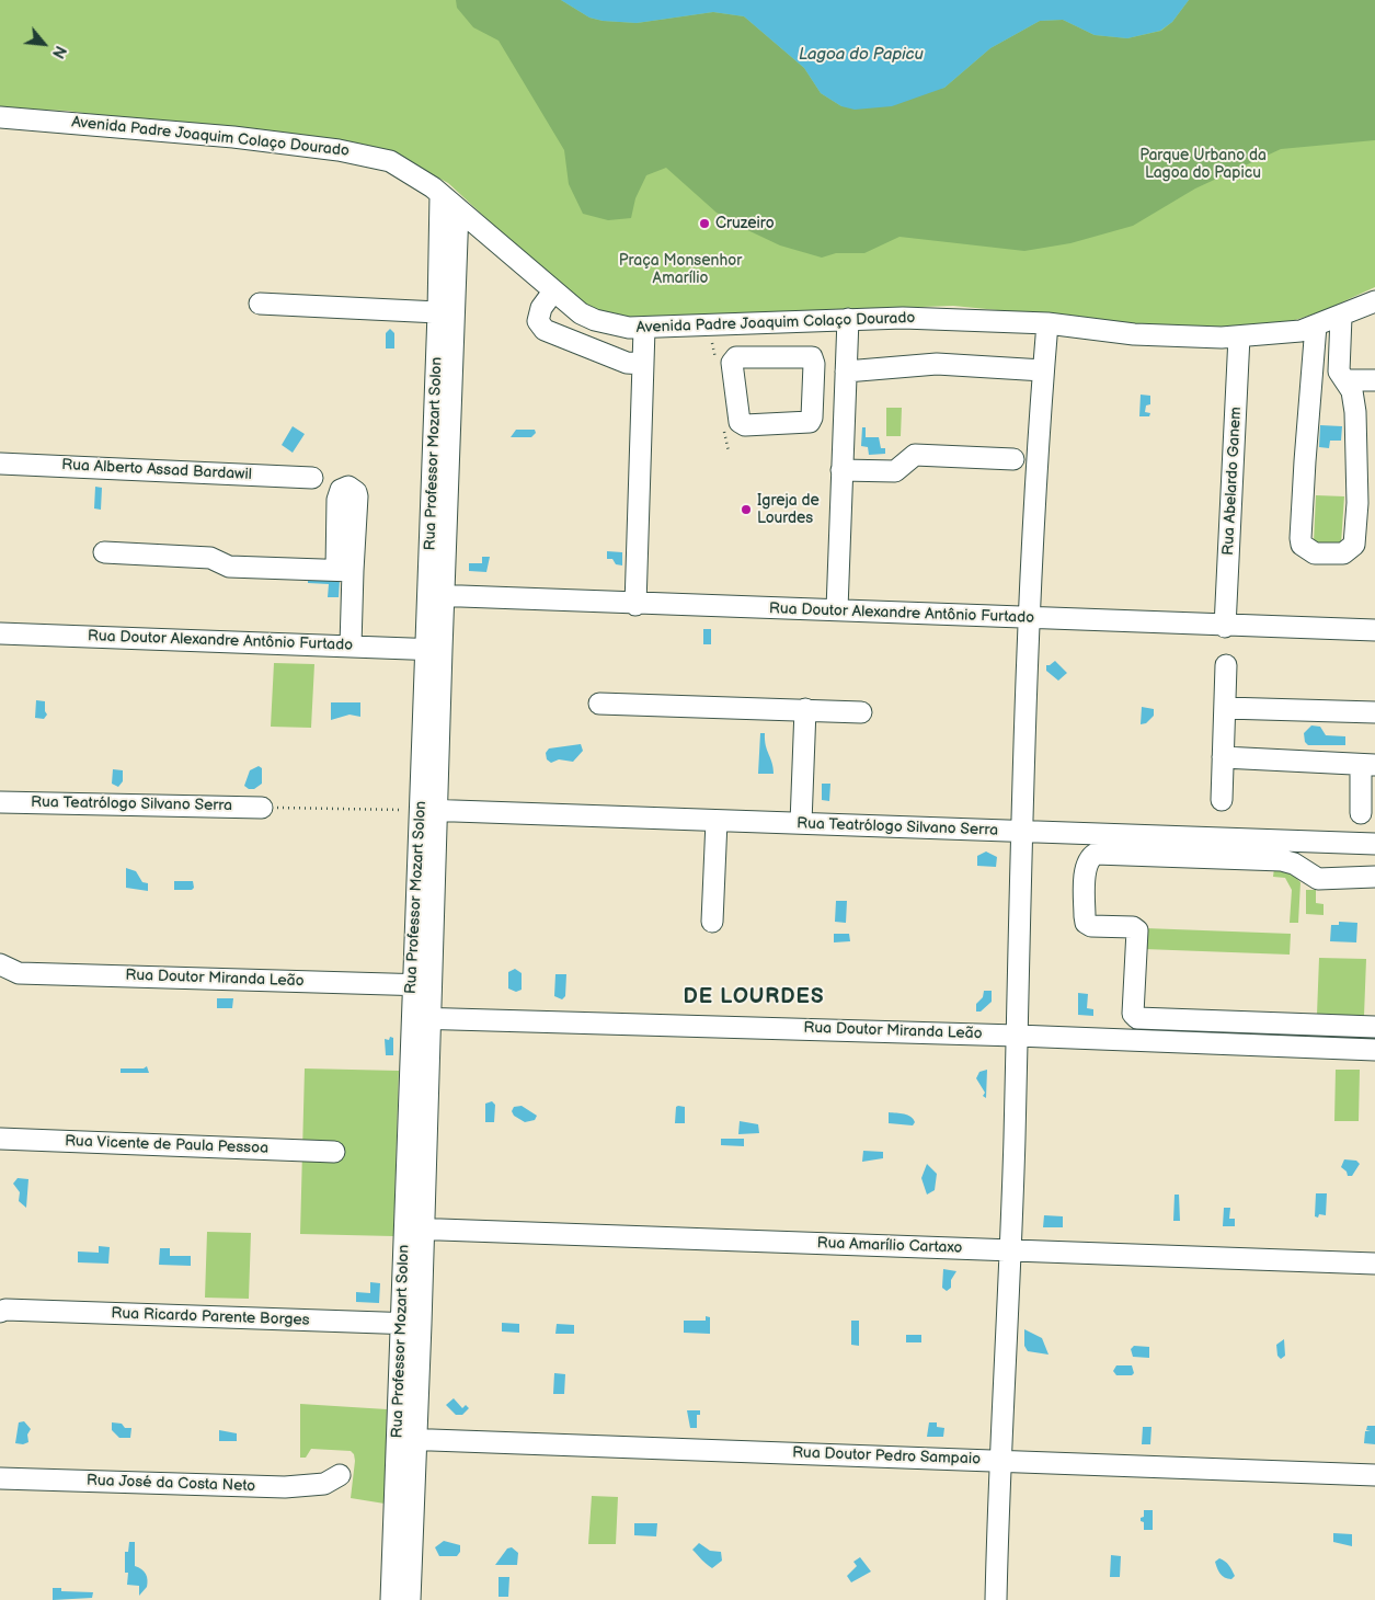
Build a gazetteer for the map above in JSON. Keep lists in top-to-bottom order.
{
  "streets": {
    "street": [
      "Avenida Padre Joaquim Colaço Dourado",
      "Rua Professor Mozart Solon",
      "Rua Alberto Assad Bardawil",
      "Rua Abelardo Ganem",
      "Rua Doutor Alexandre Antônio Furtado",
      "Rua Teatrólogo Silvano Serra",
      "Rua Doutor Miranda Leão",
      "Rua Vicente de Paula Pessoa",
      "Rua Amarílio Cartaxo",
      "Rua Ricardo Parente Borges",
      "Rua Doutor Pedro Sampaio",
      "Rua José da Costa Neto"
    ]
  },
  "crossings": [
    ["Avenida Padre Joaquim Colaço Dourado", "Rua Professor Mozart Solon"],
    ["Avenida Padre Joaquim Colaço Dourado", "Rua Abelardo Ganem"],
    ["Rua Professor Mozart Solon", "Rua Doutor Alexandre Antônio Furtado"],
    ["Rua Professor Mozart Solon", "Rua Teatrólogo Silvano Serra"],
    ["Rua Professor Mozart Solon", "Rua Doutor Miranda Leão"],
    ["Rua Professor Mozart Solon", "Rua Amarílio Cartaxo"],
    ["Rua Professor Mozart Solon", "Rua Ricardo Parente Borges"],
    ["Rua Professor Mozart Solon", "Rua Doutor Pedro Sampaio"],
    ["Rua Abelardo Ganem", "Rua Doutor Alexandre Antônio Furtado"]
  ],
  "districts": ["DE LOURDES"],
  "water": ["Lagoa do Papicu"],
  "parks": ["Parque Urbano da Lagoa do Papicu", "Praça Monsenhor Amarílio"],
  "places": ["Cruzeiro", "Igreja de Lourdes"],
  "north": "bottom right"
}
